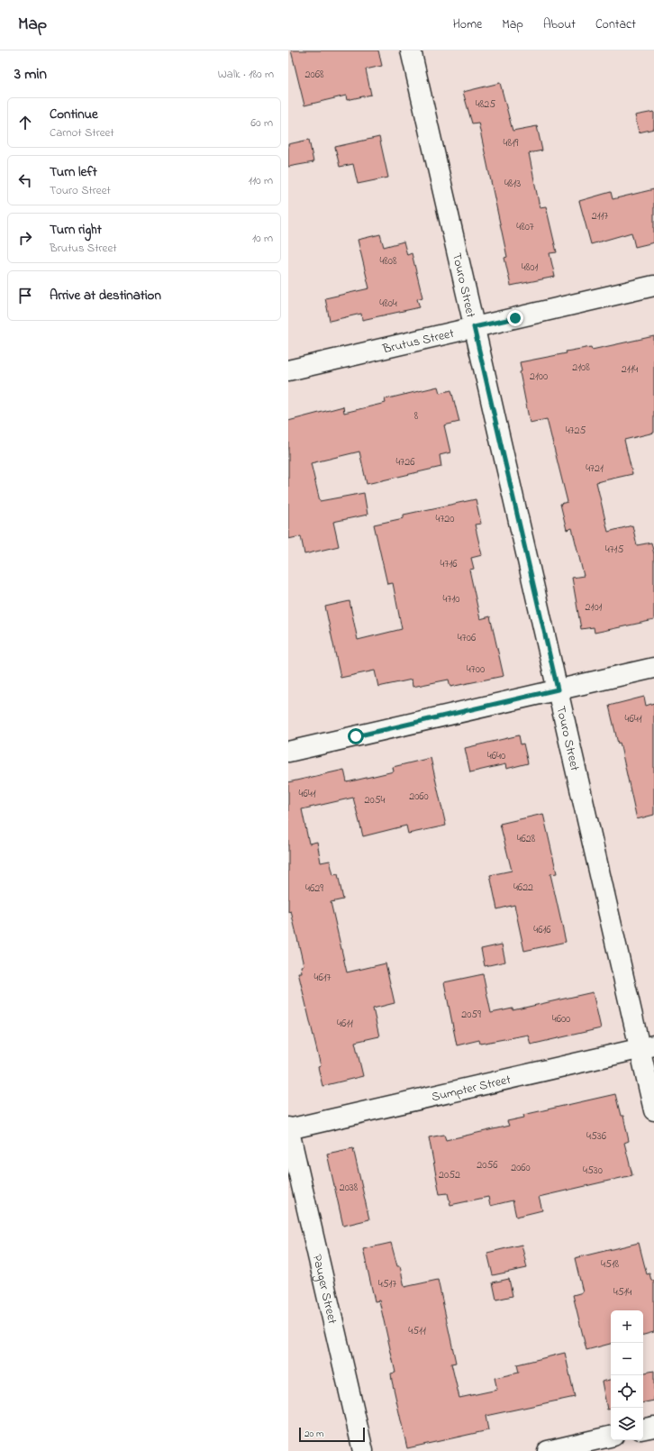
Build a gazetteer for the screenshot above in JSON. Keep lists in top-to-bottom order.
{
  "streets": {
    "street": [
      "Touro Street",
      "Brutus Street",
      "Sumpter Street",
      "Pauger Street"
    ]
  },
  "crossings": [
    ["Touro Street", "Brutus Street"],
    ["Touro Street", "Sumpter Street"],
    ["Sumpter Street", "Pauger Street"]
  ],
  "house_numbers": [
    "2068",
    "4825",
    "4819",
    "4813",
    "2117",
    "4807",
    "4808",
    "4801",
    "4804",
    "2108",
    "2114",
    "2100",
    "8",
    "4725",
    "4726",
    "4721",
    "4720",
    "4715",
    "4716",
    "4710",
    "2101",
    "4706",
    "4700",
    "4641",
    "4640",
    "4641",
    "2060",
    "2054",
    "4628",
    "4622",
    "4629",
    "4616",
    "4617",
    "2059",
    "4600",
    "4611",
    "4536",
    "2056",
    "2060",
    "4530",
    "2052",
    "2038",
    "4518",
    "4517",
    "4514",
    "4511"
  ],
  "scale_bar": "20 m",
  "page": {
    "header": "Map",
    "nav": [
      "Home",
      "Map",
      "About",
      "Contact"
    ],
    "heading": ["3 min", "Walk · 180 m"],
    "list": [
      ["Continue", "Carnot Street", "60 m"],
      ["Turn left", "Touro Street", "110 m"],
      ["Turn right", "Brutus Street", "10 m"],
      "Arrive at destination"
    ],
    "map_buttons": ["+", "−"],
    "scale": "20 m"
  }
}
